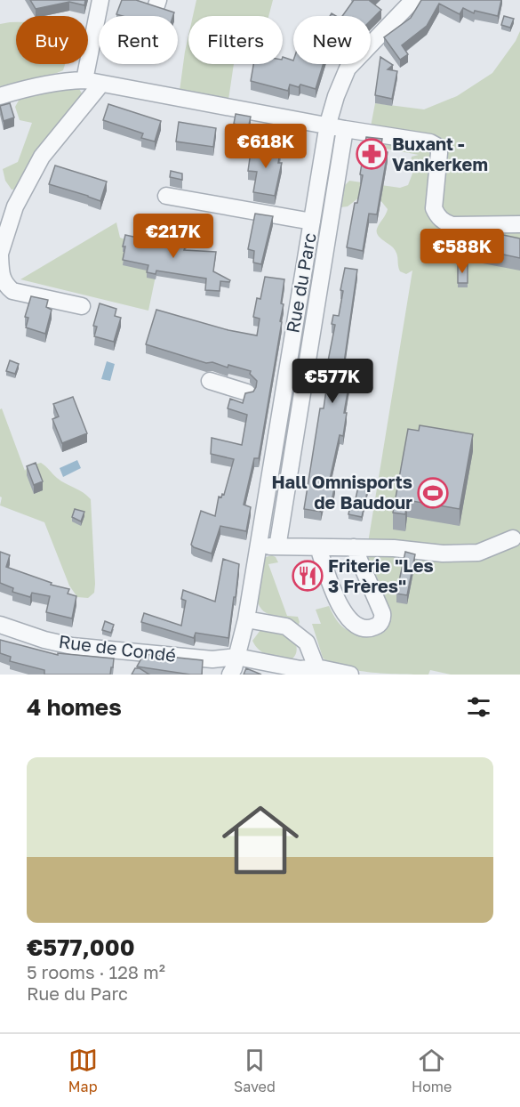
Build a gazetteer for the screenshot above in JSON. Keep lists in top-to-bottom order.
{
  "streets": {
    "street": ["Rue du Parc", "Rue de Condé"]
  },
  "crossings": [
    ["Rue du Parc", "Rue de Condé"]
  ],
  "places": {
    "pharmacy": ["Buxant - Vankerkem"],
    "sports": ["Hall Omnisports de Baudour"],
    "restaurant": ["Friterie \"Les 3 Frères\""]
  },
  "page": {
    "chip": [
      "Buy",
      "Rent",
      "Filters",
      "New"
    ],
    "price": [
      "€618K",
      "€217K",
      "€588K",
      "€577K"
    ],
    "heading": "4 homes",
    "list": [
      {
        "name": "€577,000",
        "note": "5 rooms · 128 m² · Rue du Parc"
      }
    ],
    "tabs": ["Map", "Saved", "Home"]
  }
}
